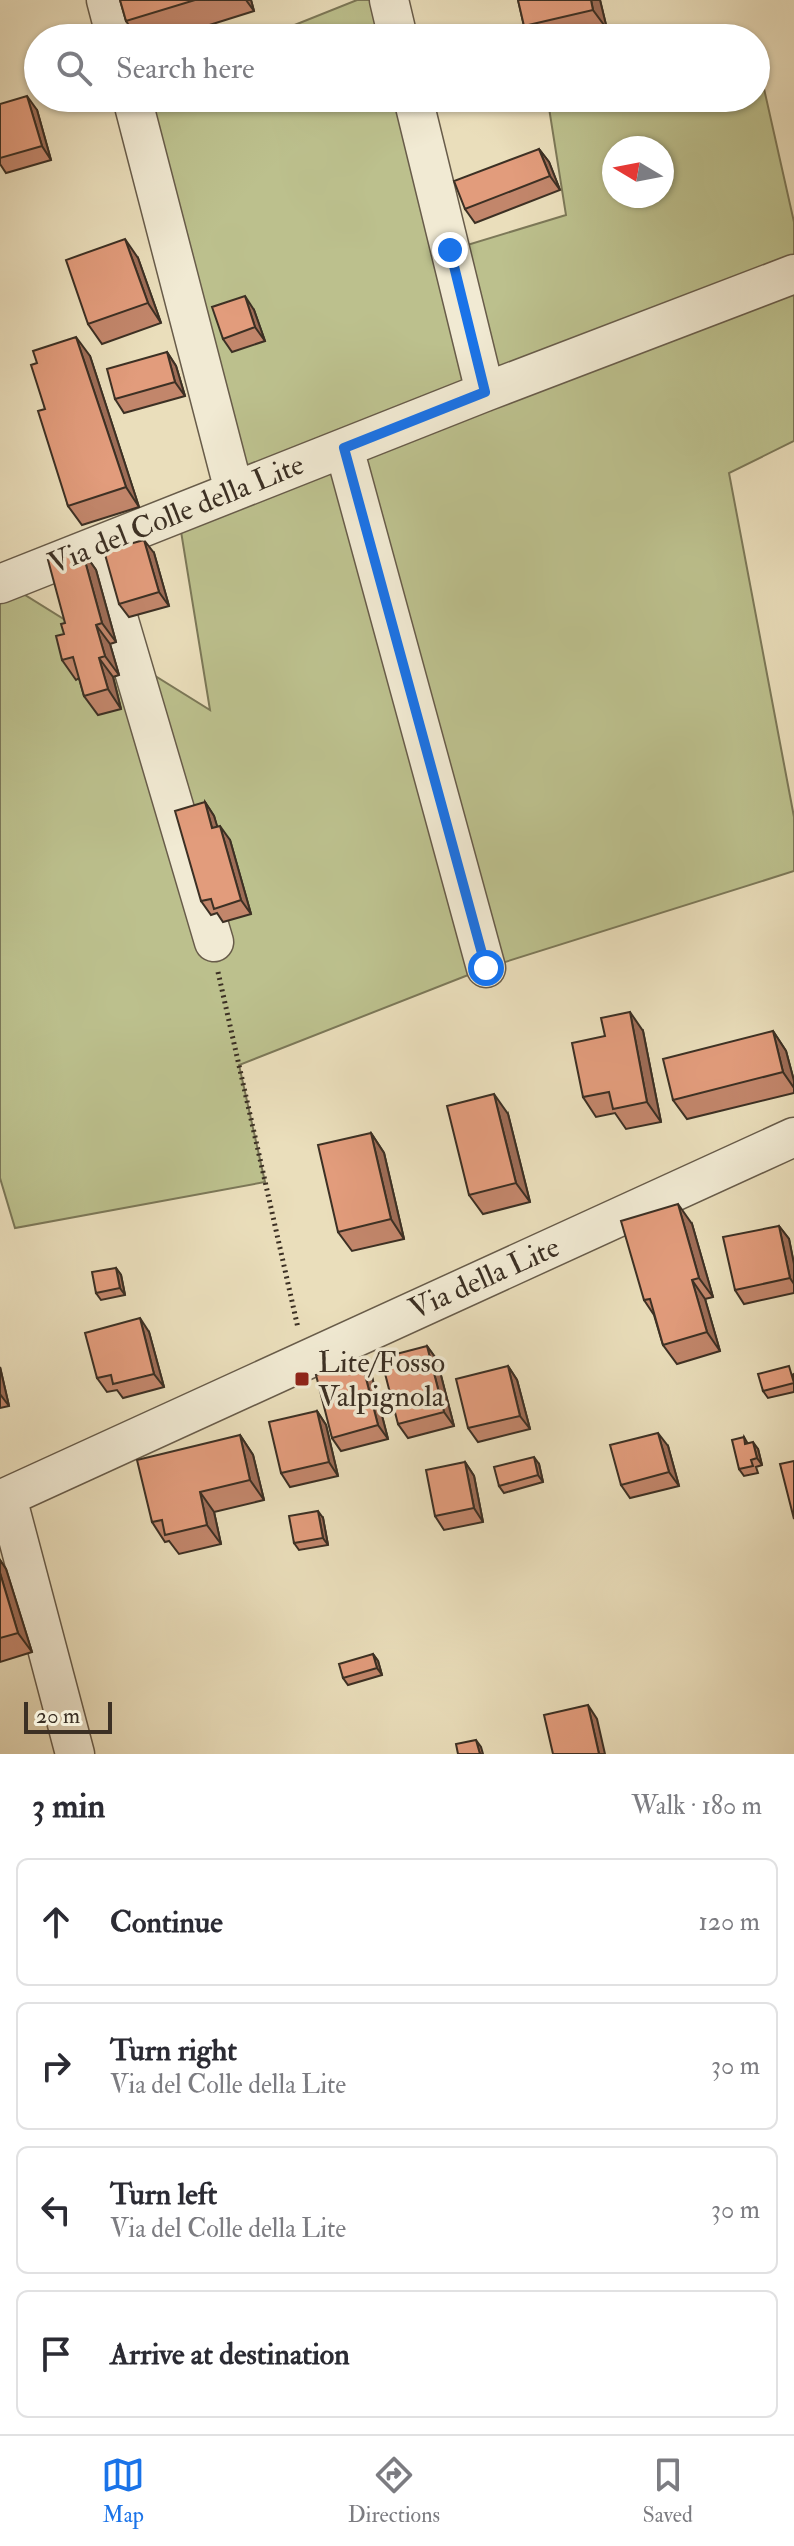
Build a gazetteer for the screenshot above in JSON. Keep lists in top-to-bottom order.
{
  "streets": {
    "street": ["Via del Colle della Lite", "Via della Lite"]
  },
  "places": {
    "transit": ["Lite/Fosso Valpignola"]
  },
  "scale_bar": "20 m",
  "north": "left",
  "page": {
    "search": "Search here",
    "scale": "20 m",
    "heading": ["3 min", "Walk · 180 m"],
    "list": [
      ["Continue", "120 m"],
      ["Turn right", "Via del Colle della Lite", "30 m"],
      ["Turn left", "Via del Colle della Lite", "30 m"],
      "Arrive at destination"
    ],
    "nav": ["Map", "Directions", "Saved"]
  }
}
